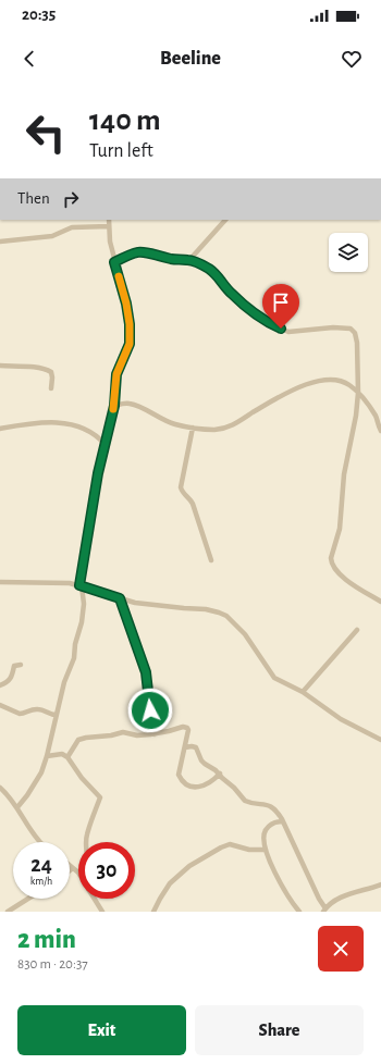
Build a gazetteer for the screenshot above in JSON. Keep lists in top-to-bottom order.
{
  "page": {
    "status": "20:35",
    "header": "Beeline",
    "turn": ["140 m", "Turn left"],
    "then": "Then",
    "speed": "24 km/h",
    "limit": "30",
    "heading": ["2 min", "830 m · 20:37"],
    "buttons": ["Exit", "Share"]
  }
}
